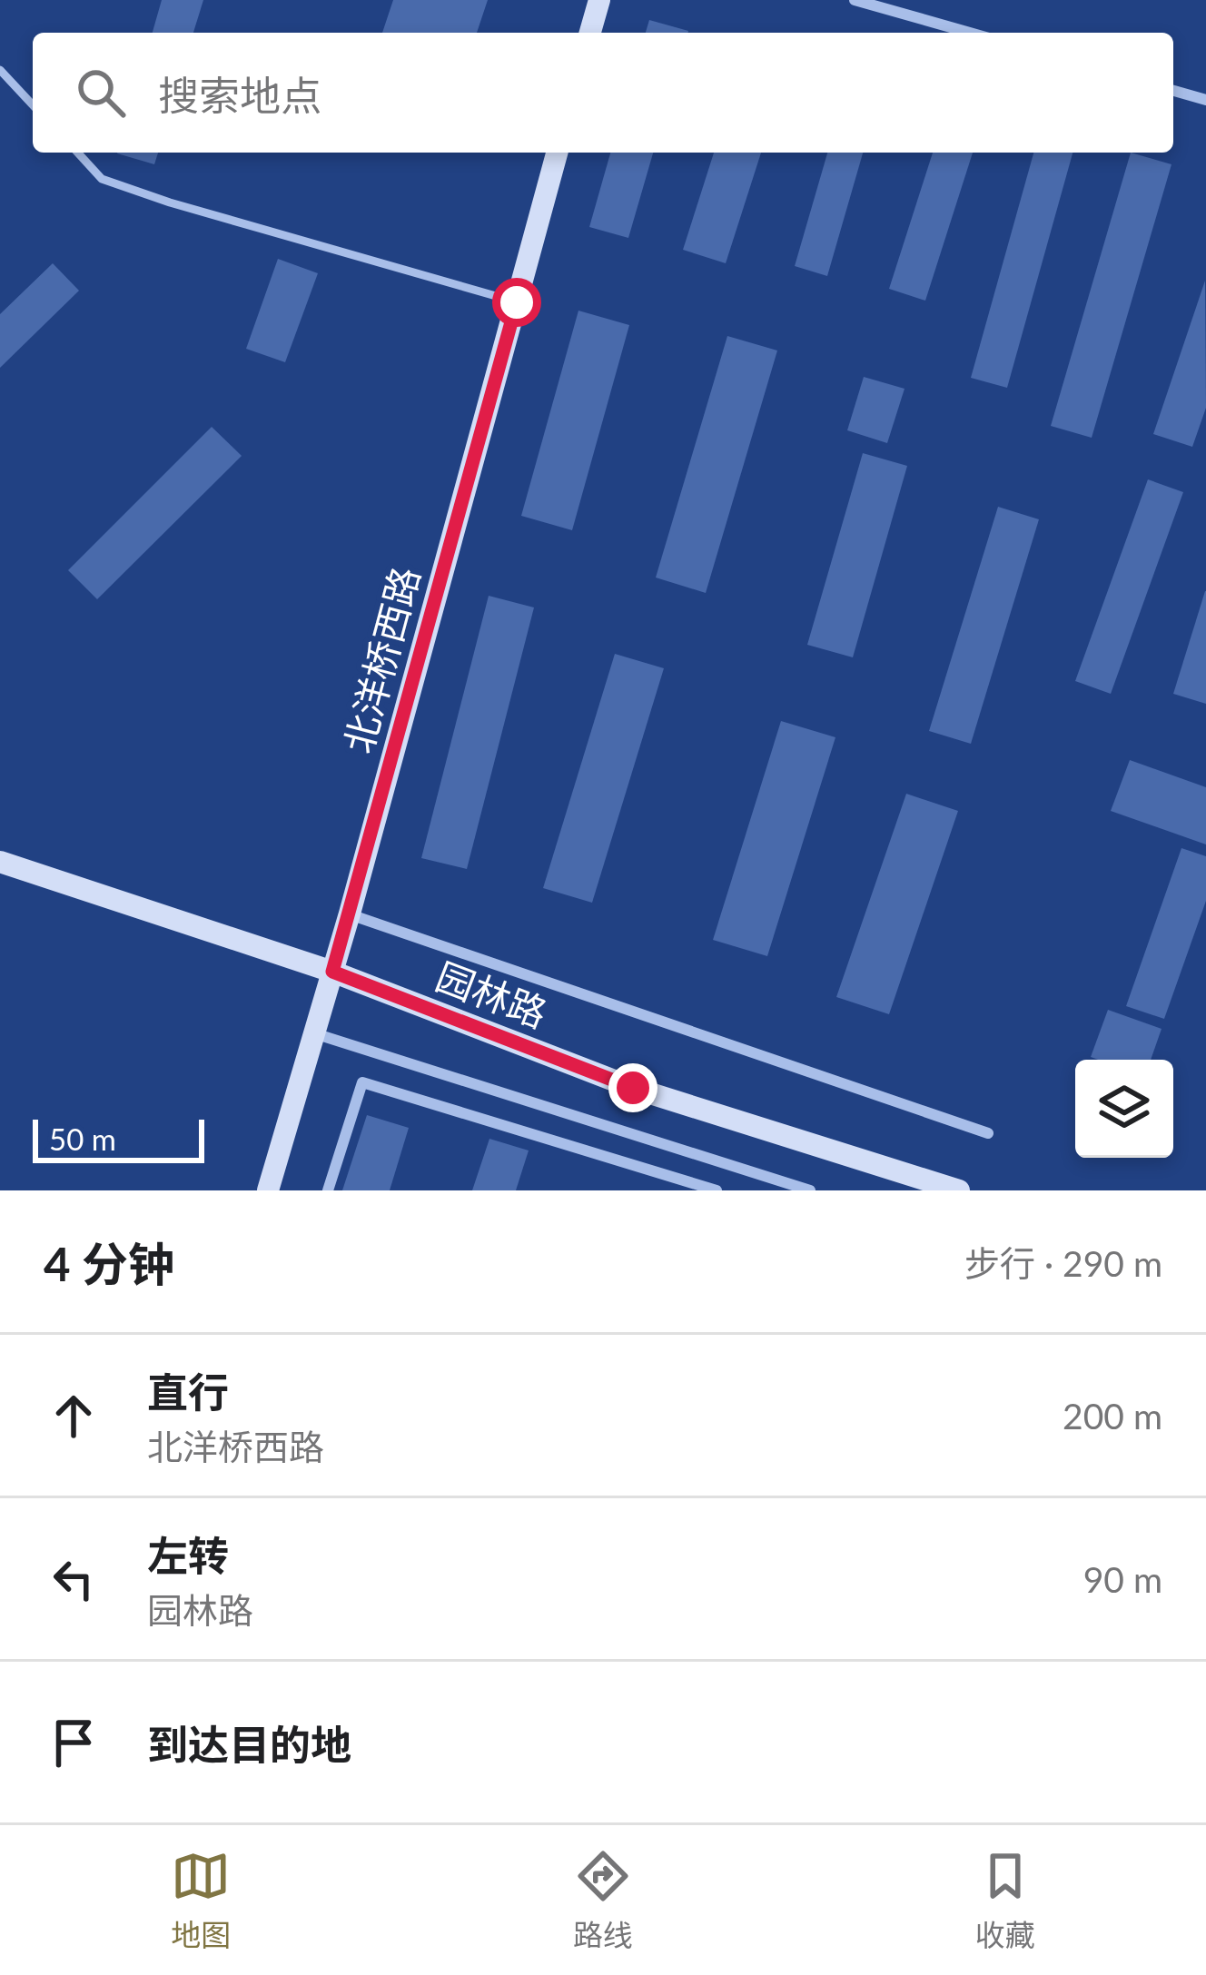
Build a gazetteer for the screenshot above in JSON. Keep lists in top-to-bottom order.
{
  "streets": {
    "main road": ["北洋桥西路", "园林路"]
  },
  "crossings": [
    ["北洋桥西路", "园林路"]
  ],
  "scale_bar": "50 m",
  "page": {
    "search": "搜索地点",
    "scale": "50 m",
    "heading": ["4 分钟", "步行 · 290 m"],
    "list": [
      ["直行", "北洋桥西路", "200 m"],
      ["左转", "园林路", "90 m"],
      "到达目的地"
    ],
    "nav": ["地图", "路线", "收藏"]
  }
}
